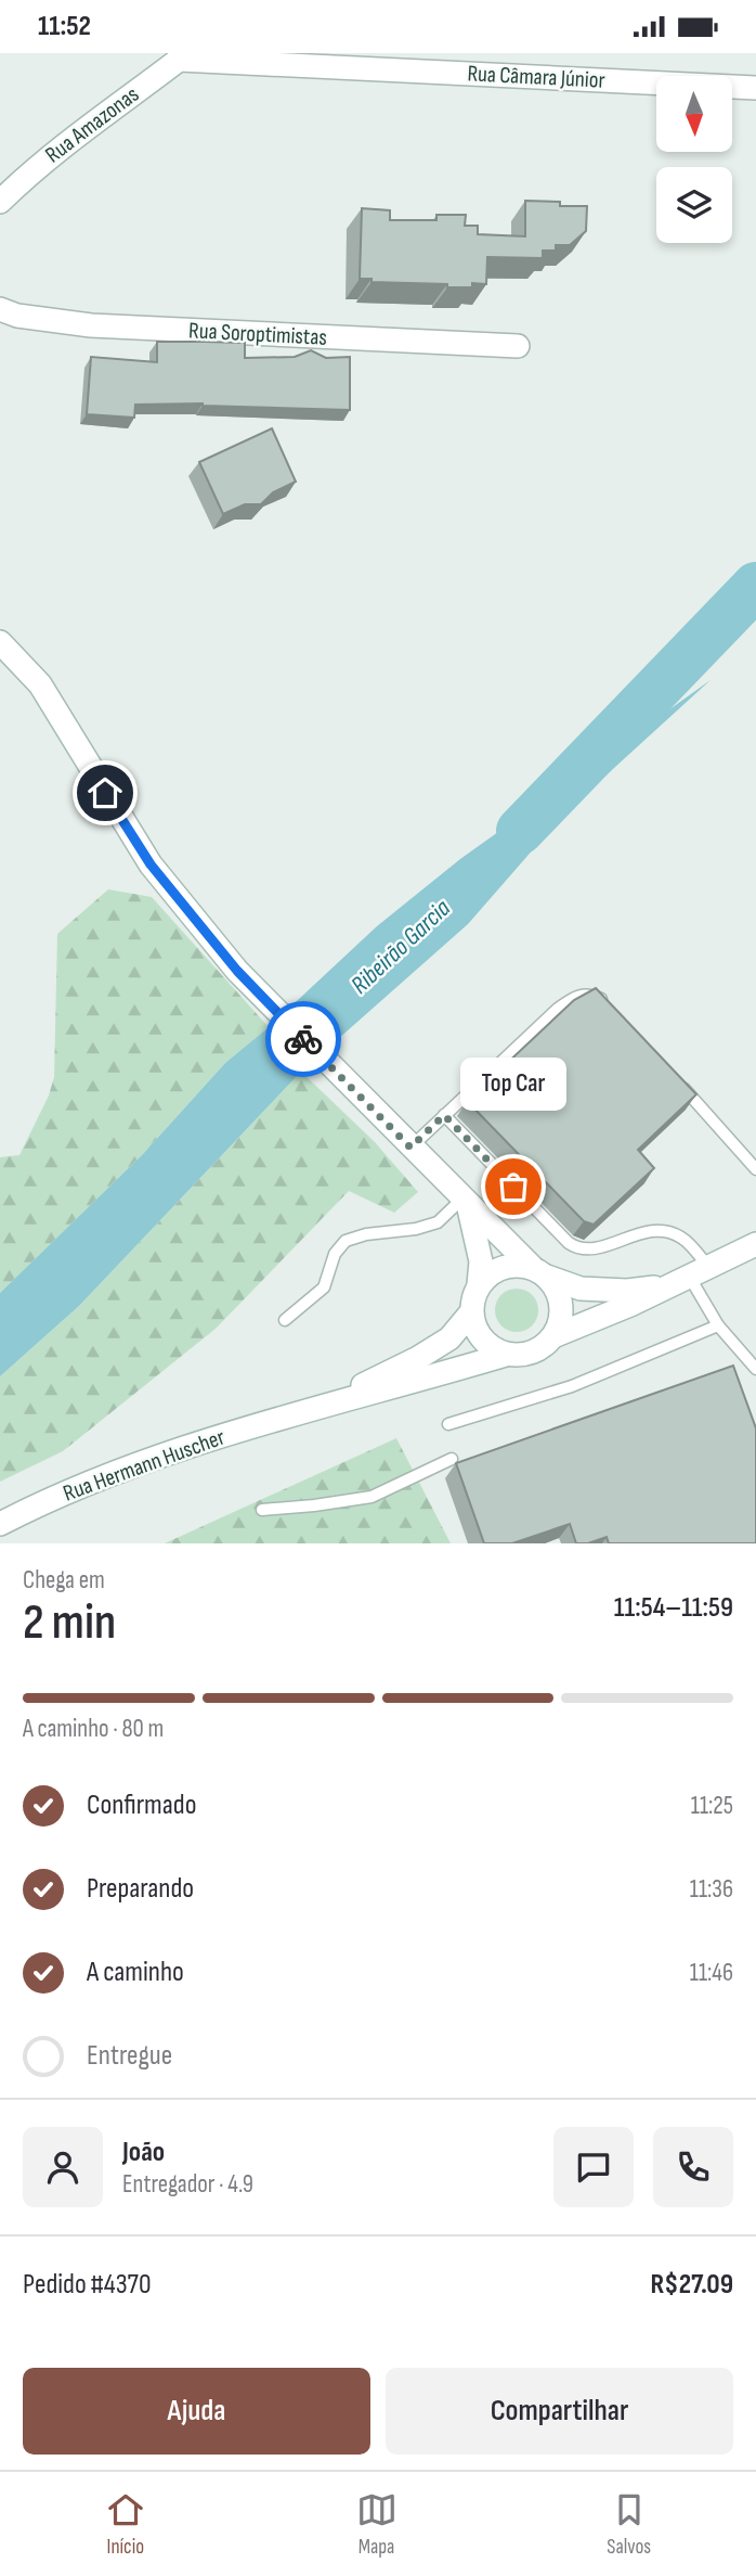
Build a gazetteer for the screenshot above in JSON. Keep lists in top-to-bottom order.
{
  "streets": {
    "street": [
      "Rua Câmara Júnior",
      "Rua Amazonas",
      "Rua Soroptimistas",
      "Rua Hermann Huscher"
    ]
  },
  "crossings": [
    ["Rua Câmara Júnior", "Rua Amazonas"]
  ],
  "water": ["Ribeirão Garcia"],
  "places": ["Top Car"],
  "north": "bottom",
  "page": {
    "status": "11:52",
    "bubble": "Top Car",
    "heading": ["2 min", "Chega em", "11:54–11:59"],
    "panel": [
      "João",
      "Entregador · 4.9",
      "Pedido #4370",
      "R$27.09"
    ],
    "bar": "A caminho · 80 m",
    "list": [
      ["Confirmado", "11:25"],
      ["Preparando", "11:36"],
      ["A caminho", "11:46"],
      "Entregue"
    ],
    "buttons": ["Ajuda", "Compartilhar"],
    "tabs": ["Início", "Mapa", "Salvos"]
  }
}
